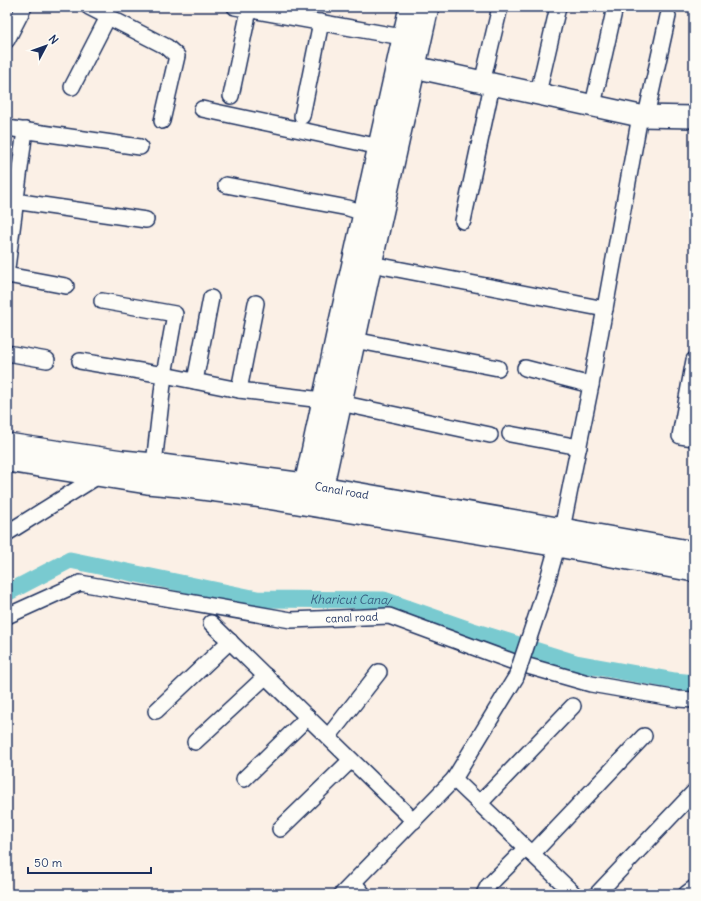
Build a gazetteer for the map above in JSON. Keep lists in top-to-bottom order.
{
  "streets": {
    "street": ["Canal road", "canal road"]
  },
  "water": ["Kharicut Canal"],
  "scale_bar": "50 m",
  "north": "top right"
}
